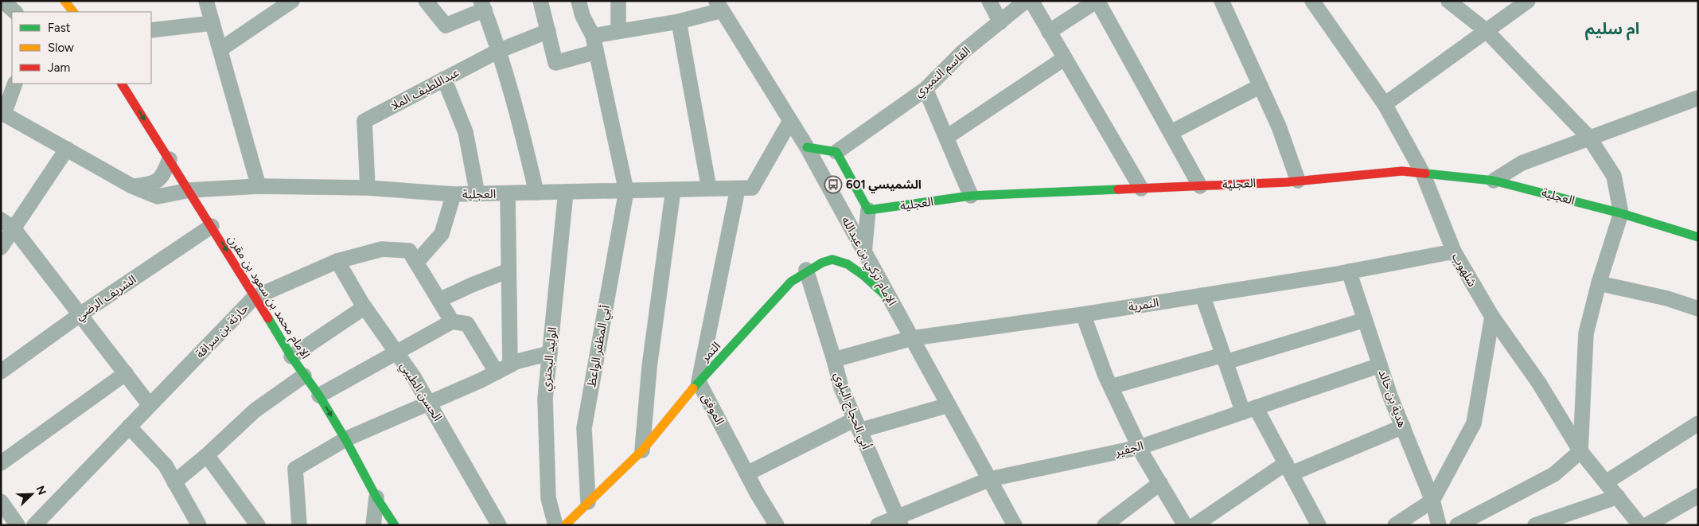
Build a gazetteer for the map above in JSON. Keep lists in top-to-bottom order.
{
  "streets": {
    "street": [
      "القاسم النميري",
      "عبداللطيف الملا",
      "العجلية",
      "الإمام تركي بن عبدالله",
      "شلهوب",
      "الإمام محمد بن سعود بن مقرن",
      "الشريف الرضي",
      "النمرية",
      "حارثة بن سراقة",
      "أبي المظفر الواعظ",
      "التمر",
      "الوليد البحتري",
      "الحسن الطيبي",
      "هدية بن خالد",
      "الموفق",
      "أبي الحجاج البلوي",
      "الجفير"
    ]
  },
  "crossings": [
    ["عبداللطيف الملا", "العجلية"],
    ["العجلية", "الإمام تركي بن عبدالله"],
    ["العجلية", "شلهوب"],
    ["العجلية", "الإمام محمد بن سعود بن مقرن"],
    ["العجلية", "أبي المظفر الواعظ"],
    ["العجلية", "الوليد البحتري"],
    ["العجلية", "الموفق"],
    ["الإمام تركي بن عبدالله", "النمرية"],
    ["الإمام تركي بن عبدالله", "التمر"],
    ["الإمام تركي بن عبدالله", "الجفير"],
    ["شلهوب", "النمرية"],
    ["الإمام محمد بن سعود بن مقرن", "الشريف الرضي"],
    ["الإمام محمد بن سعود بن مقرن", "حارثة بن سراقة"],
    ["النمرية", "هدية بن خالد"],
    ["النمرية", "أبي الحجاج البلوي"],
    ["حارثة بن سراقة", "الحسن الطيبي"],
    ["أبي المظفر الواعظ", "التمر"],
    ["التمر", "الموفق"],
    ["التمر", "أبي الحجاج البلوي"],
    ["هدية بن خالد", "الجفير"],
    ["أبي الحجاج البلوي", "الجفير"]
  ],
  "one_way": ["الإمام محمد بن سعود بن مقرن"],
  "districts": ["ام سليم"],
  "places": {
    "bus stop": ["الشميسي 601"]
  },
  "legend": ["Fast", "Slow", "Jam"],
  "north": "top right"
}
